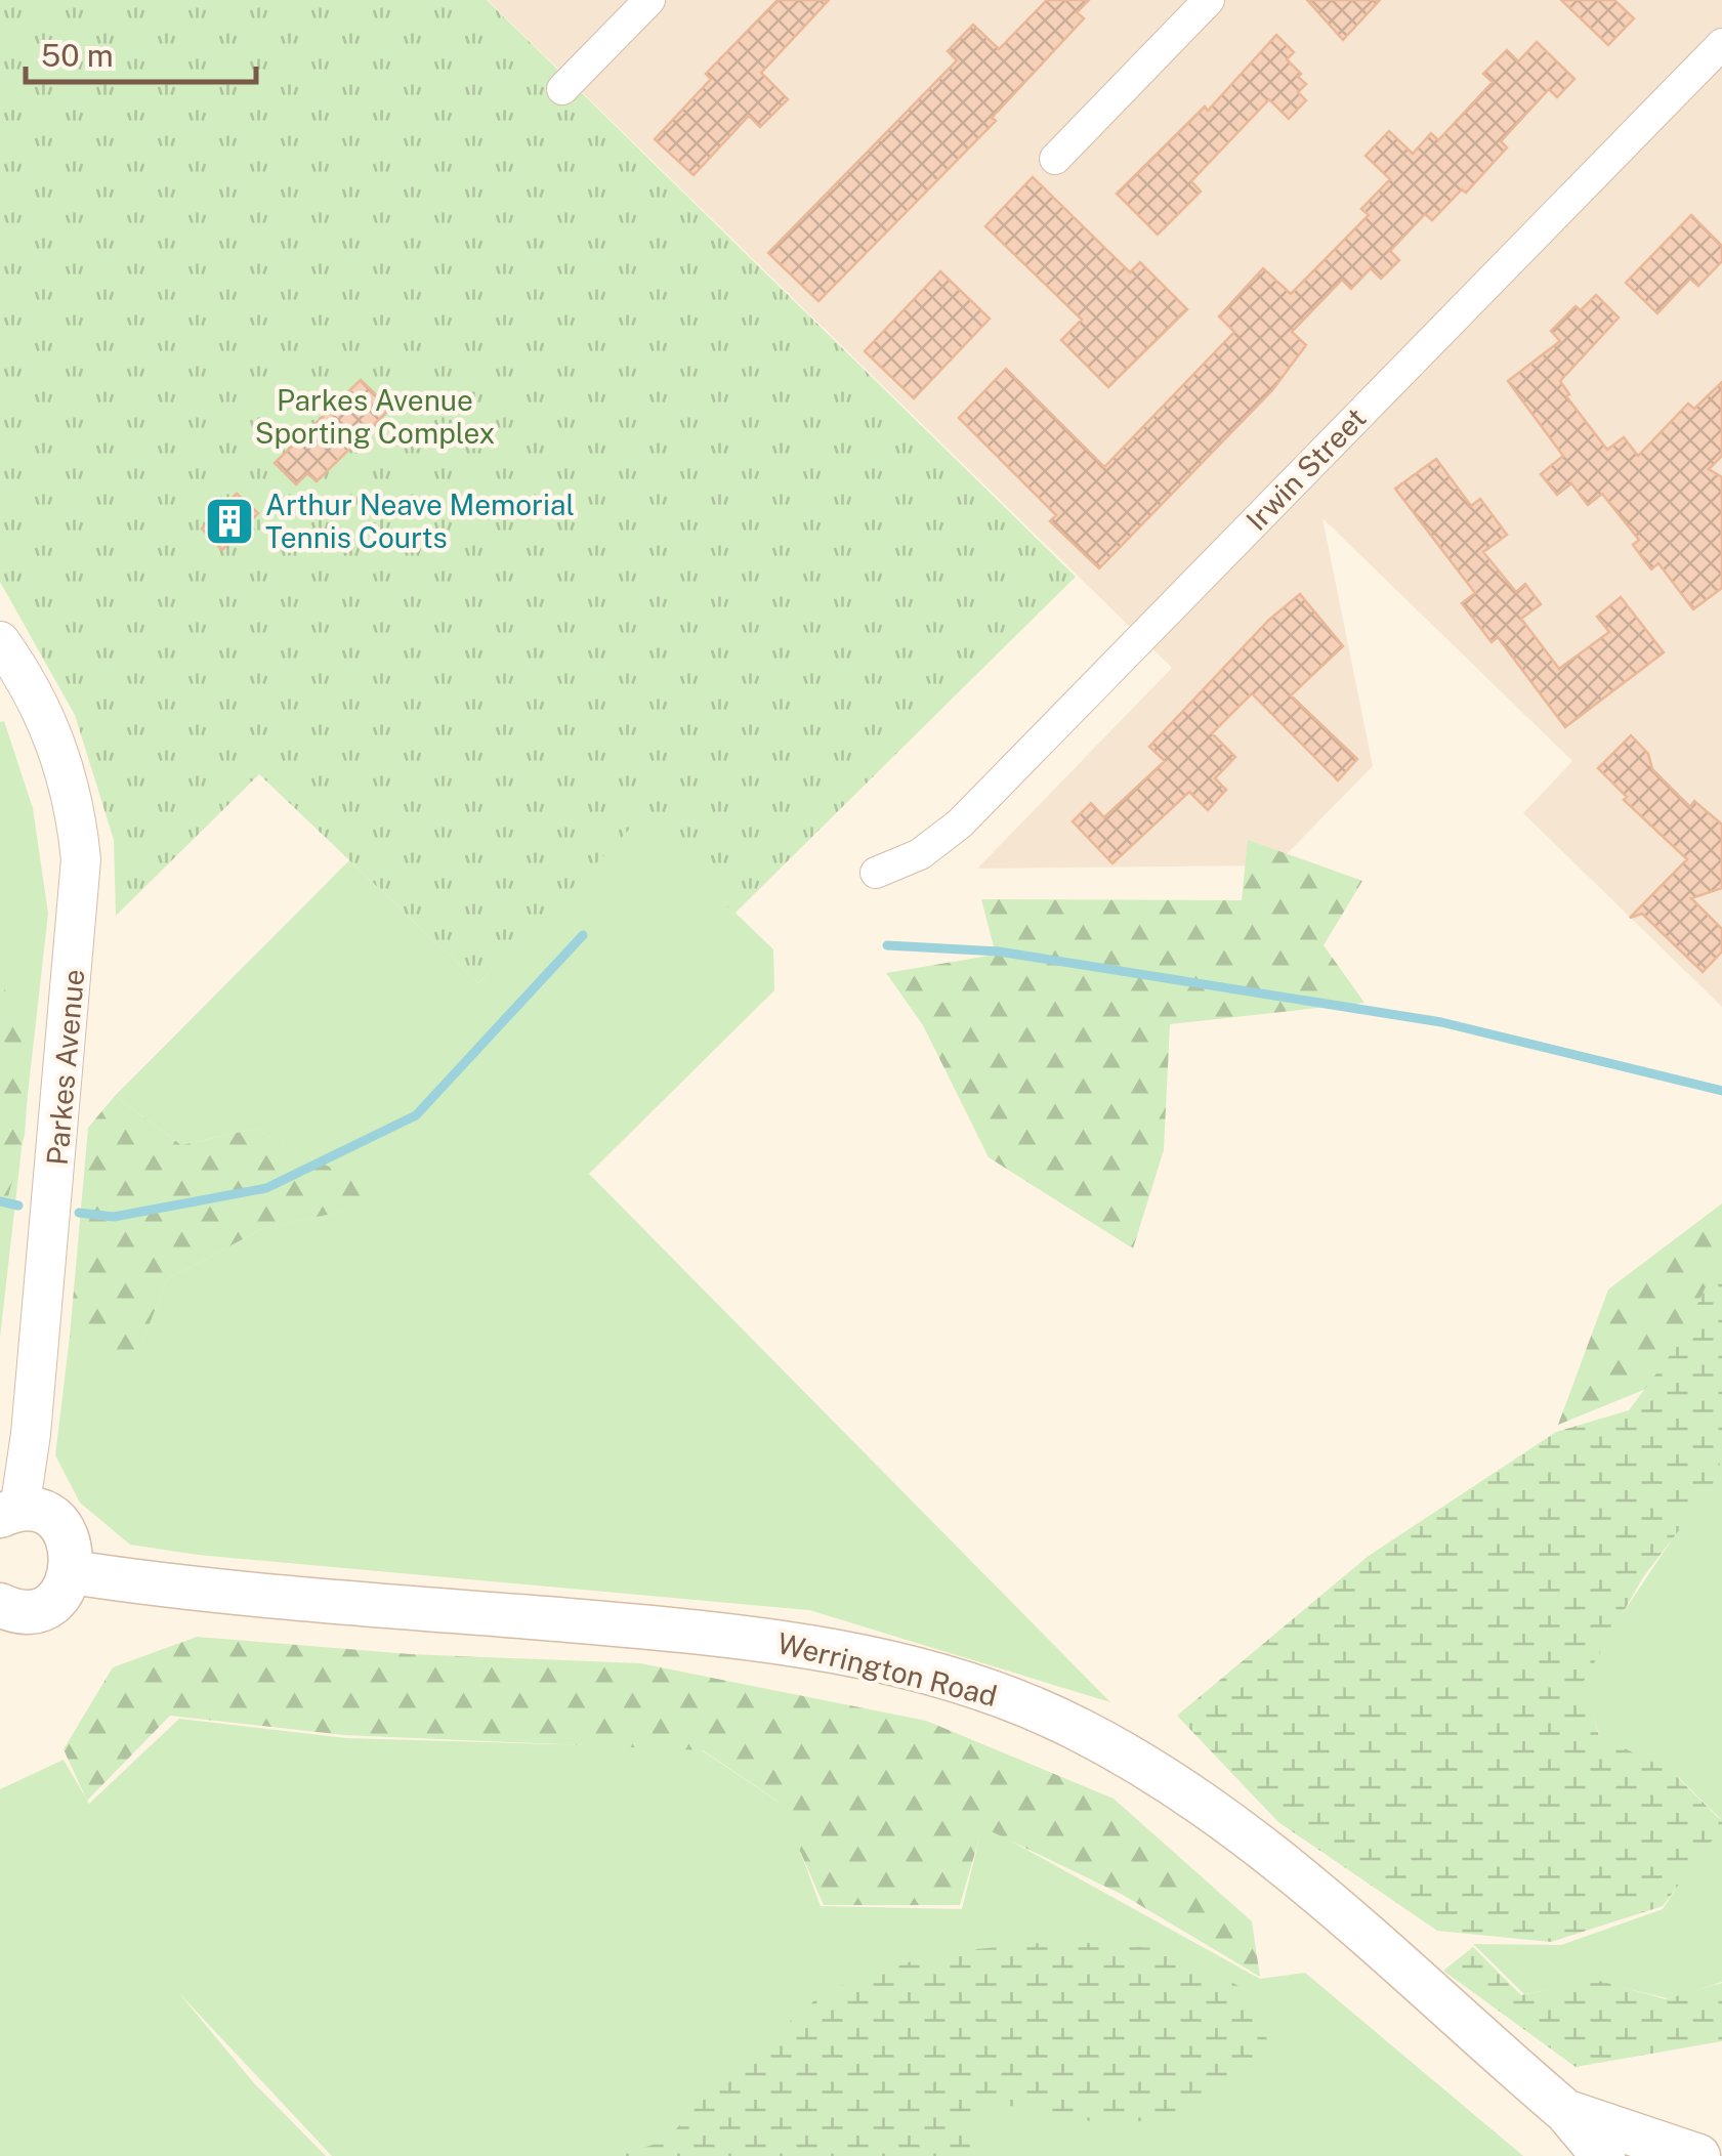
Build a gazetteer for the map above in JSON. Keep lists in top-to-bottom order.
{
  "streets": {
    "main road": ["Werrington Road"],
    "street": ["Irwin Street", "Parkes Avenue"]
  },
  "parks": ["Parkes Avenue Sporting Complex"],
  "places": {
    "building": ["Arthur Neave Memorial Tennis Courts"]
  },
  "scale_bar": "50 m"
}
